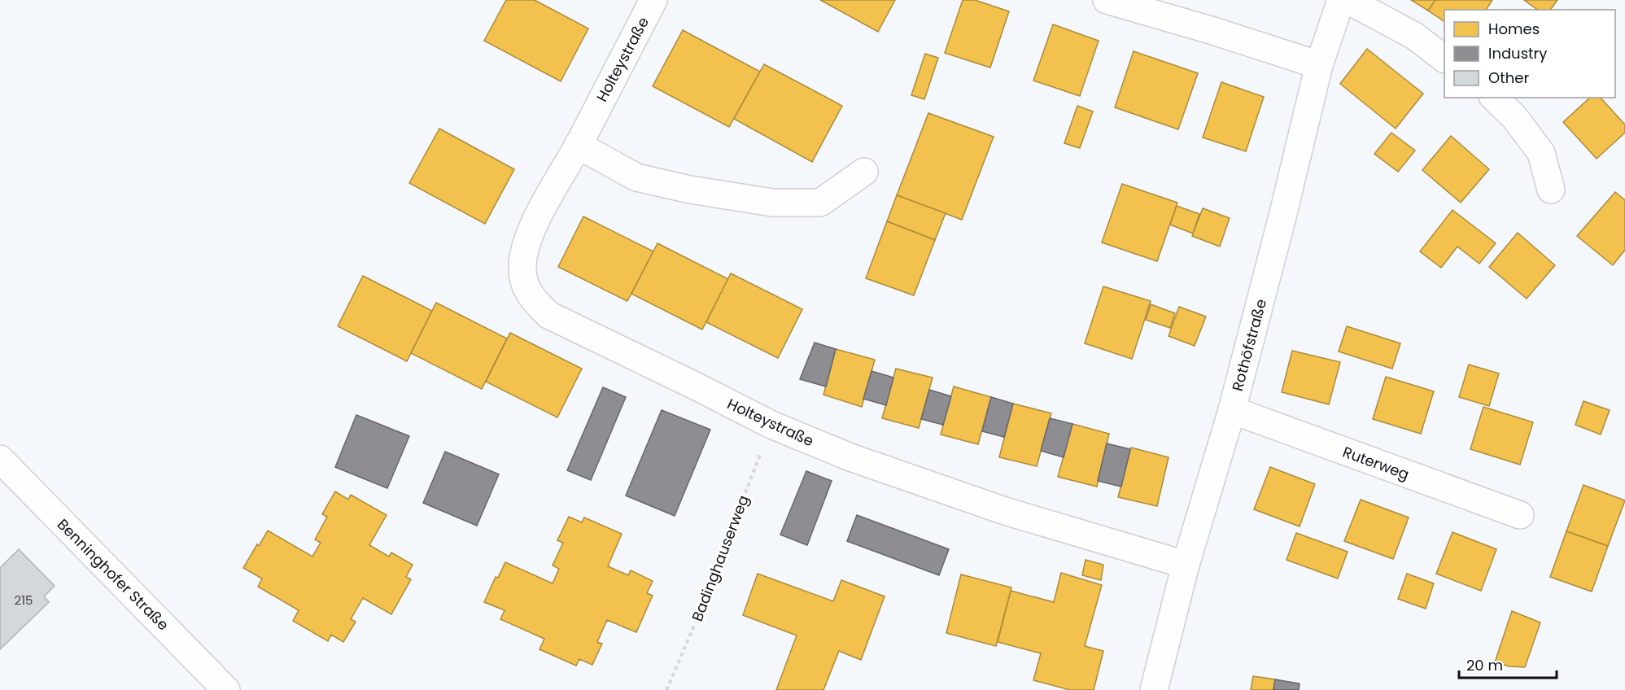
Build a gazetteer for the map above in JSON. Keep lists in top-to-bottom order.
{
  "streets": {
    "street": [
      "Holteystraße",
      "Rothöfstraße",
      "Ruterweg",
      "Benninghofer Straße"
    ],
    "path": ["Badinghauserweg"]
  },
  "crossings": [
    ["Holteystraße", "Rothöfstraße"],
    ["Holteystraße", "Badinghauserweg"],
    ["Rothöfstraße", "Ruterweg"]
  ],
  "house_numbers": ["215"],
  "legend": ["Homes", "Industry", "Other"],
  "scale_bar": "20 m"
}
